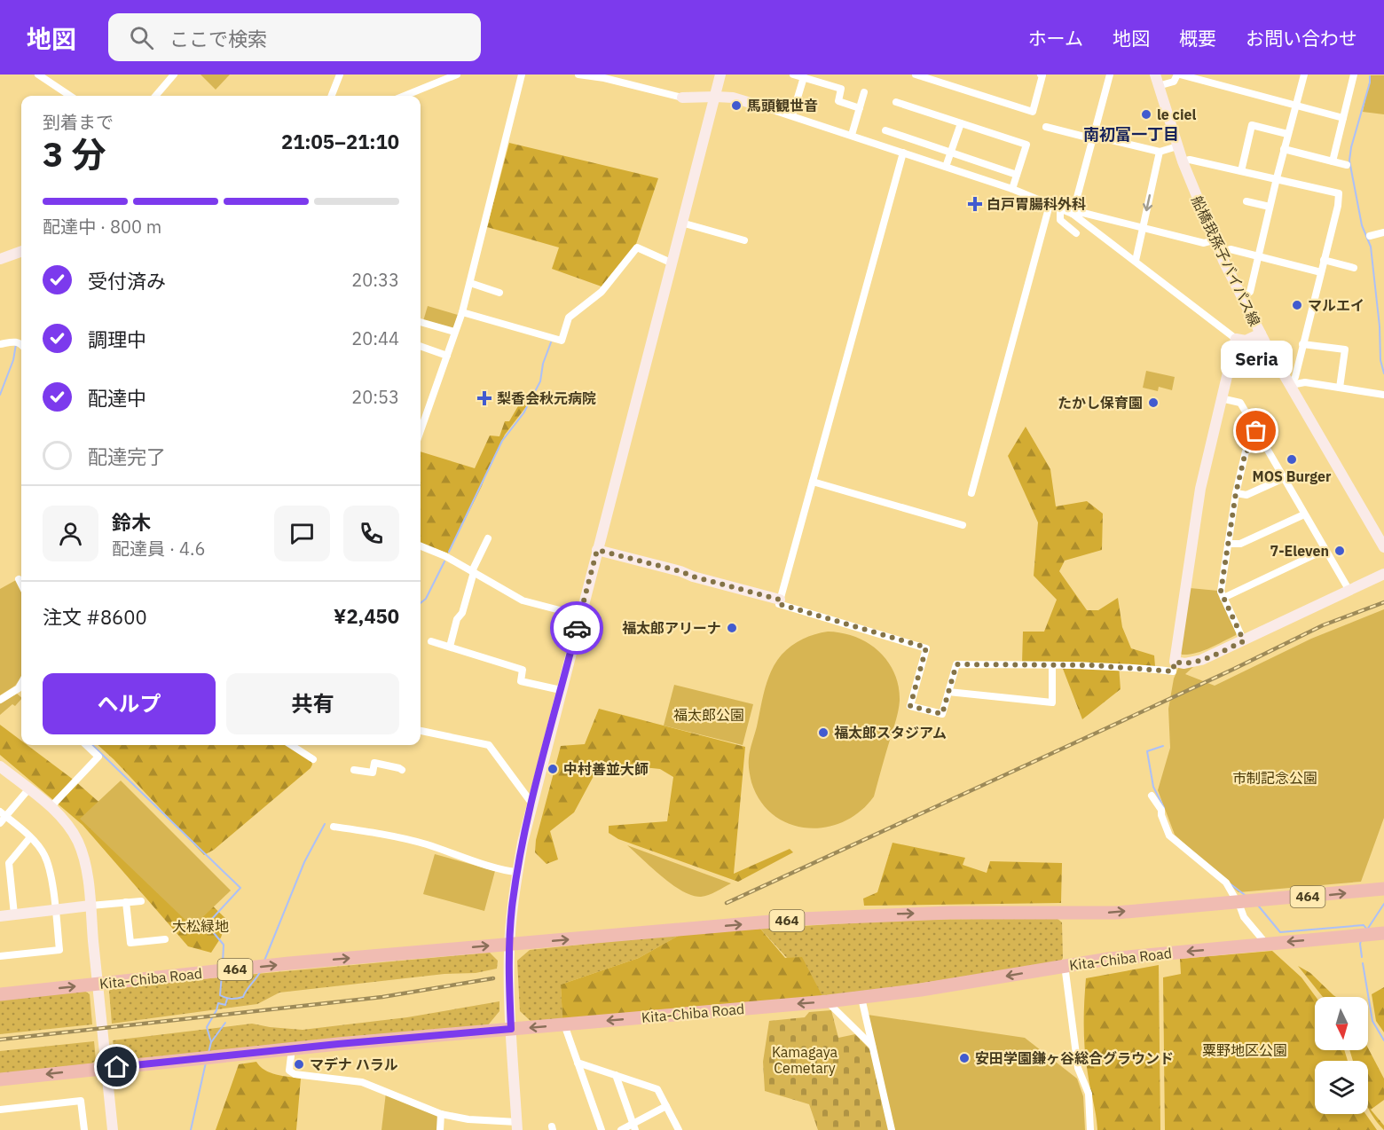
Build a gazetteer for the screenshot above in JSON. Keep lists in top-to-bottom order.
{
  "streets": {
    "highway": ["464", "Kita-Chiba Road"],
    "street": ["船橋我孫子バイパス線"]
  },
  "districts": ["南初富一丁目"],
  "parks": [
    "福太郎公園",
    "市制記念公園",
    "大松緑地",
    "粟野地区公園",
    "Kamagaya Cemetary"
  ],
  "places": {
    "other": [
      "馬頭観世音",
      "le ciel",
      "マルエイ",
      "たかし保育園",
      "Seria",
      "MOS Burger",
      "7-Eleven",
      "福太郎アリーナ",
      "福太郎スタジアム",
      "中村善並大師",
      "安田学園鎌ヶ谷総合グラウンド",
      "マデナ ハラル"
    ],
    "health": ["白戸胃腸科外科", "梨香会秋元病院"]
  },
  "north": "bottom",
  "page": {
    "header": "地図",
    "search": "ここで検索",
    "nav": [
      "ホーム",
      "地図",
      "概要",
      "お問い合わせ"
    ],
    "heading": ["3 分", "到着まで", "21:05–21:10"],
    "panel": [
      "鈴木",
      "配達員 · 4.6",
      "注文 #8600",
      "¥2,450"
    ],
    "bar": "配達中 · 800 m",
    "list": [
      ["受付済み", "20:33"],
      ["調理中", "20:44"],
      ["配達中", "20:53"],
      "配達完了"
    ],
    "bubble": "Seria",
    "buttons": ["ヘルプ", "共有"]
  }
}
